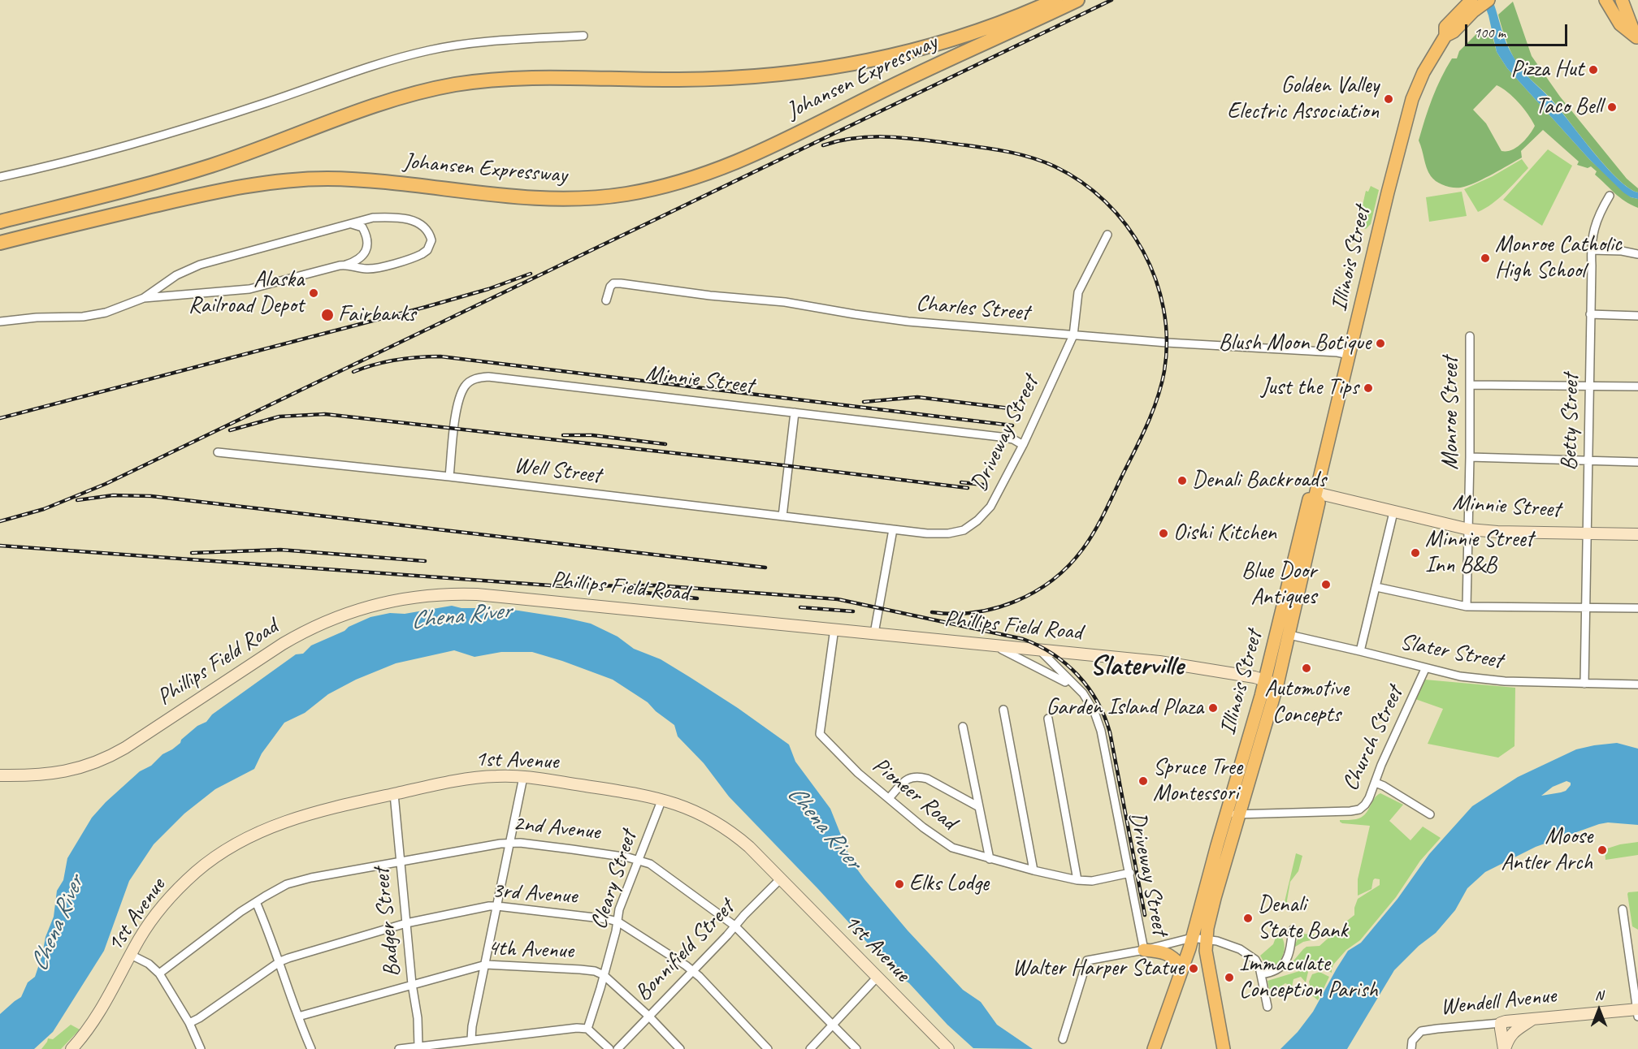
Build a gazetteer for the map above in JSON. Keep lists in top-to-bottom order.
{
  "streets": {
    "highway": ["Johansen Expressway"],
    "main road": ["Illinois Street"],
    "street": [
      "Charles Street",
      "Minnie Street",
      "Monroe Street",
      "Betty Street",
      "Driveway Street",
      "Well Street",
      "Phillips Field Road",
      "Slater Street",
      "Church Street",
      "1st Avenue",
      "Pioneer Road",
      "2nd Avenue",
      "Cleary Street",
      "3rd Avenue",
      "Badger Street",
      "4th Avenue",
      "Bonnifield Street",
      "Wendell Avenue"
    ]
  },
  "crossings": [
    ["Illinois Street", "Charles Street"],
    ["Illinois Street", "Minnie Street"],
    ["Illinois Street", "Phillips Field Road"],
    ["Illinois Street", "Slater Street"],
    ["Illinois Street", "Church Street"],
    ["Charles Street", "Driveway Street"],
    ["Minnie Street", "Monroe Street"],
    ["Minnie Street", "Betty Street"],
    ["Minnie Street", "Driveway Street"],
    ["Minnie Street", "Well Street"],
    ["Betty Street", "Slater Street"],
    ["Driveway Street", "Well Street"],
    ["Driveway Street", "Phillips Field Road"],
    ["Driveway Street", "Pioneer Road"],
    ["Phillips Field Road", "Pioneer Road"],
    ["Slater Street", "Church Street"],
    ["1st Avenue", "Cleary Street"],
    ["1st Avenue", "Badger Street"],
    ["1st Avenue", "Bonnifield Street"],
    ["2nd Avenue", "Cleary Street"],
    ["2nd Avenue", "Badger Street"],
    ["2nd Avenue", "Bonnifield Street"],
    ["Cleary Street", "3rd Avenue"],
    ["Cleary Street", "4th Avenue"],
    ["3rd Avenue", "Badger Street"],
    ["3rd Avenue", "Bonnifield Street"],
    ["Badger Street", "4th Avenue"],
    ["4th Avenue", "Bonnifield Street"]
  ],
  "districts": ["Slaterville"],
  "water": ["Chena River"],
  "places": [
    "Pizza Hut",
    "Golden Valley Electric Association",
    "Taco Bell",
    "Monroe Catholic High School",
    "Alaska Railroad Depot",
    "Fairbanks",
    "Blush Moon Botique",
    "Just the Tips",
    "Denali Backroads",
    "Oishi Kitchen",
    "Minnie Street Inn B&B",
    "Blue Door Antiques",
    "Automotive Concepts",
    "Garden Island Plaza",
    "Spruce Tree Montessori",
    "Moose Antler Arch",
    "Elks Lodge",
    "Denali State Bank",
    "Walter Harper Statue",
    "Immaculate Conception Parish"
  ],
  "scale_bar": "100 m",
  "north": "top"
}
